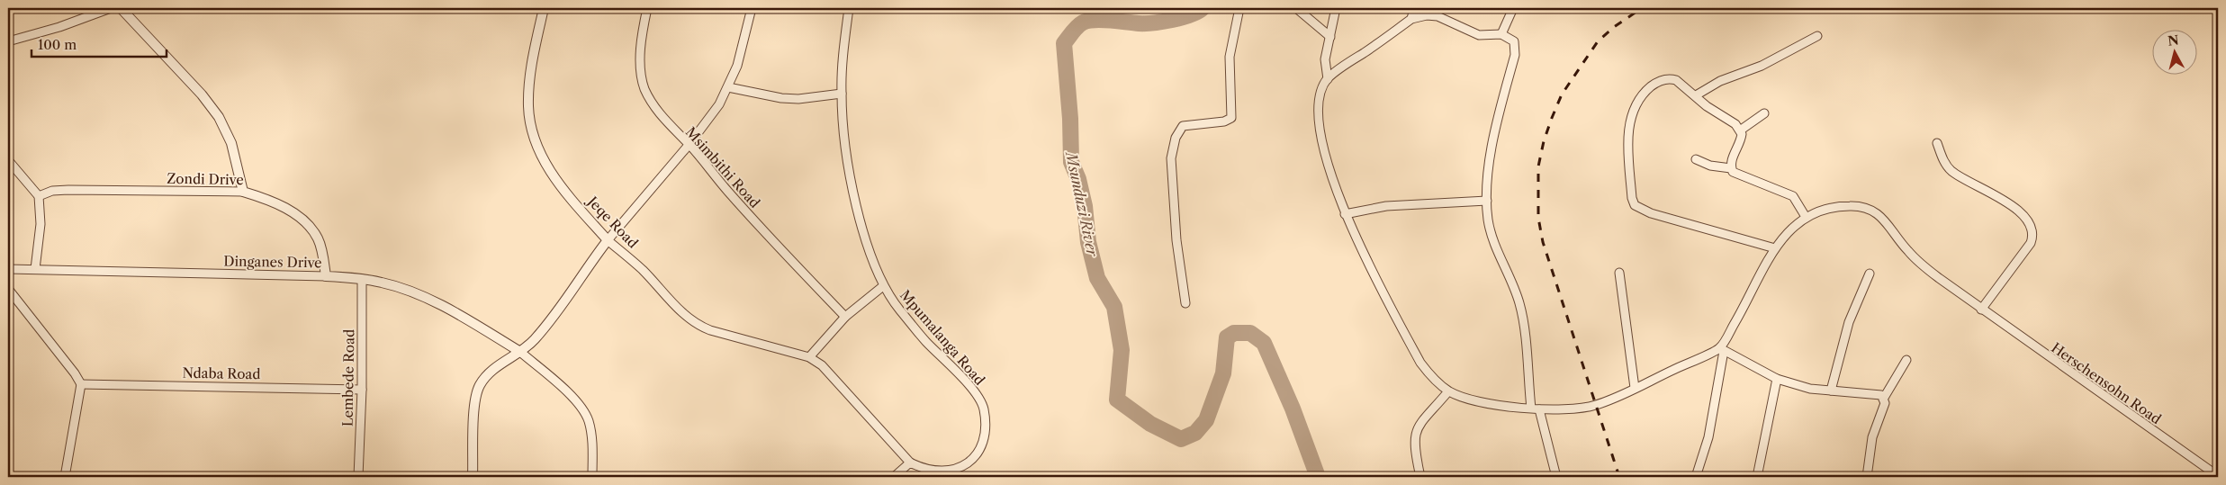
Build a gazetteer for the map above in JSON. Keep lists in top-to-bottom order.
{
  "streets": {
    "street": [
      "Msimbithi Road",
      "Zondi Drive",
      "Jeqe Road",
      "Dinganes Drive",
      "Mpumalanga Road",
      "Ndaba Road",
      "Lembede Road",
      "Herschensohn Road"
    ]
  },
  "crossings": [
    ["Zondi Drive", "Dinganes Drive"],
    ["Dinganes Drive", "Lembede Road"],
    ["Ndaba Road", "Lembede Road"]
  ],
  "water": ["Msunduzi River"],
  "scale_bar": "100 m",
  "north": "top"
}
